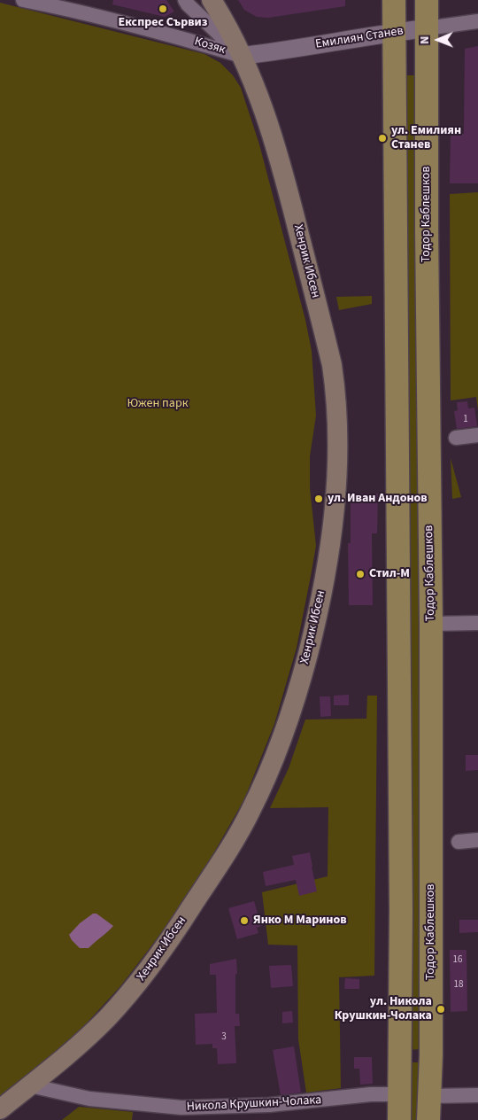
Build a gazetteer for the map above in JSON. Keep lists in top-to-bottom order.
{
  "streets": {
    "main road": ["Тодор Каблешков", "Хенрик Ибсен"],
    "street": ["Емилиян Станев", "Козяк", "Никола Крушкин-Чолака"]
  },
  "crossings": [
    ["Емилиян Станев", "Козяк"],
    ["Емилиян Станев", "Тодор Каблешков"],
    ["Емилиян Станев", "Хенрик Ибсен"],
    ["Козяк", "Хенрик Ибсен"],
    ["Хенрик Ибсен", "Никола Крушкин-Чолака"]
  ],
  "parks": ["Южен парк"],
  "places": [
    "Експрес Сървиз",
    "ул. Емилиян Станев",
    "ул. Иван Андонов",
    "Стил-М",
    "Янко М Маринов",
    "ул. Никола Крушкин-Чолака"
  ],
  "house_numbers": [
    "1",
    "16",
    "18",
    "3"
  ],
  "north": "left"
}
